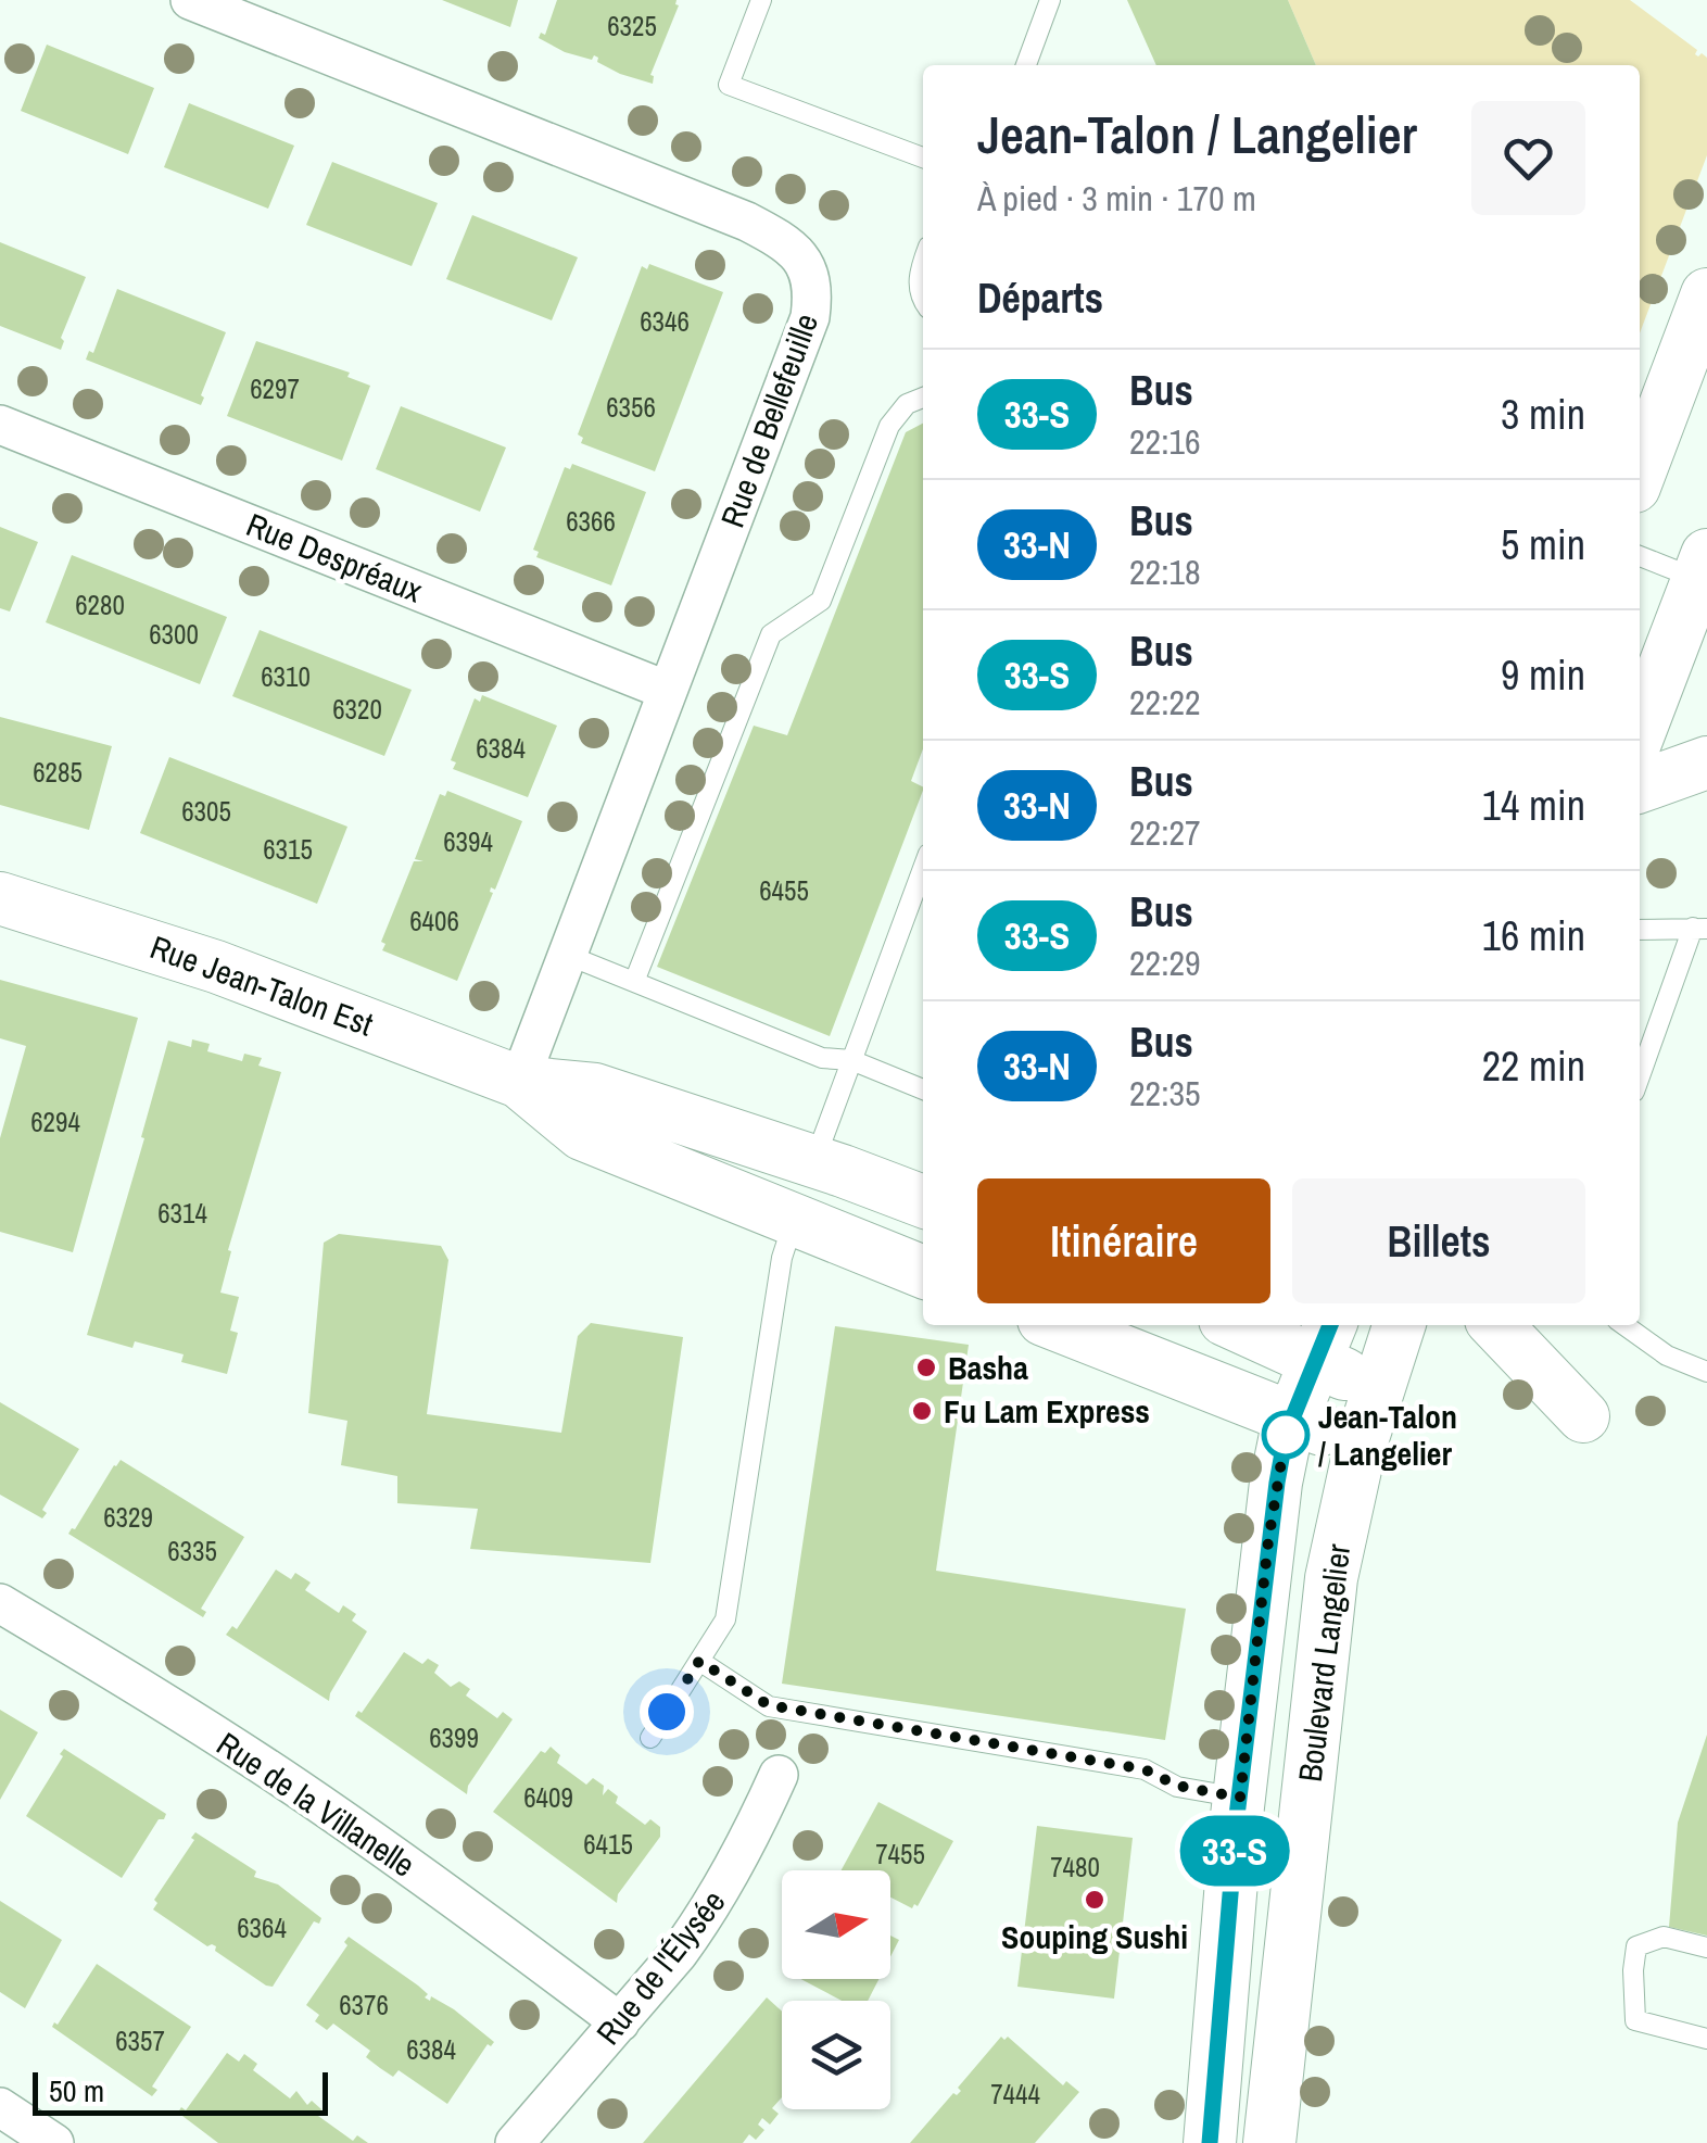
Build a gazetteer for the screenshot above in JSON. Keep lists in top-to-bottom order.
{
  "streets": {
    "main road": ["Rue Jean-Talon Est", "Boulevard Langelier"],
    "street": [
      "Rue de Bellefeuille",
      "Rue Despréaux",
      "Rue de la Villanelle",
      "Rue de l'Élysée"
    ]
  },
  "crossings": [
    ["Rue de Bellefeuille", "Rue Despréaux"],
    ["Rue de Bellefeuille", "Rue Jean-Talon Est"],
    ["Rue de la Villanelle", "Rue de l'Élysée"]
  ],
  "places": [
    "Basha",
    "Fu Lam Express",
    "Jean-Talon / Langelier",
    "Souping Sushi"
  ],
  "lines": ["bus line 33-S"],
  "house_numbers": [
    "6325",
    "6346",
    "6297",
    "6356",
    "6366",
    "6280",
    "6300",
    "6310",
    "6320",
    "6384",
    "6285",
    "6305",
    "6394",
    "6315",
    "6455",
    "6406",
    "6294",
    "6314",
    "6329",
    "6335",
    "6399",
    "6409",
    "6415",
    "7455",
    "7480",
    "6364",
    "6376",
    "6357",
    "6384",
    "7444"
  ],
  "scale_bar": "50 m",
  "north": "right",
  "page": {
    "on_map": "33-S",
    "heading": [
      ["Jean-Talon / Langelier", "À pied · 3 min · 170 m"],
      "Départs"
    ],
    "list": [
      {
        "mark": "33-S",
        "name": "Bus",
        "note": "22:16",
        "value": "3 min"
      },
      {
        "mark": "33-N",
        "name": "Bus",
        "note": "22:18",
        "value": "5 min"
      },
      {
        "mark": "33-S",
        "name": "Bus",
        "note": "22:22",
        "value": "9 min"
      },
      {
        "mark": "33-N",
        "name": "Bus",
        "note": "22:27",
        "value": "14 min"
      },
      {
        "mark": "33-S",
        "name": "Bus",
        "note": "22:29",
        "value": "16 min"
      },
      {
        "mark": "33-N",
        "name": "Bus",
        "note": "22:35",
        "value": "22 min"
      }
    ],
    "buttons": ["Itinéraire", "Billets"],
    "scale": "50 m"
  }
}
